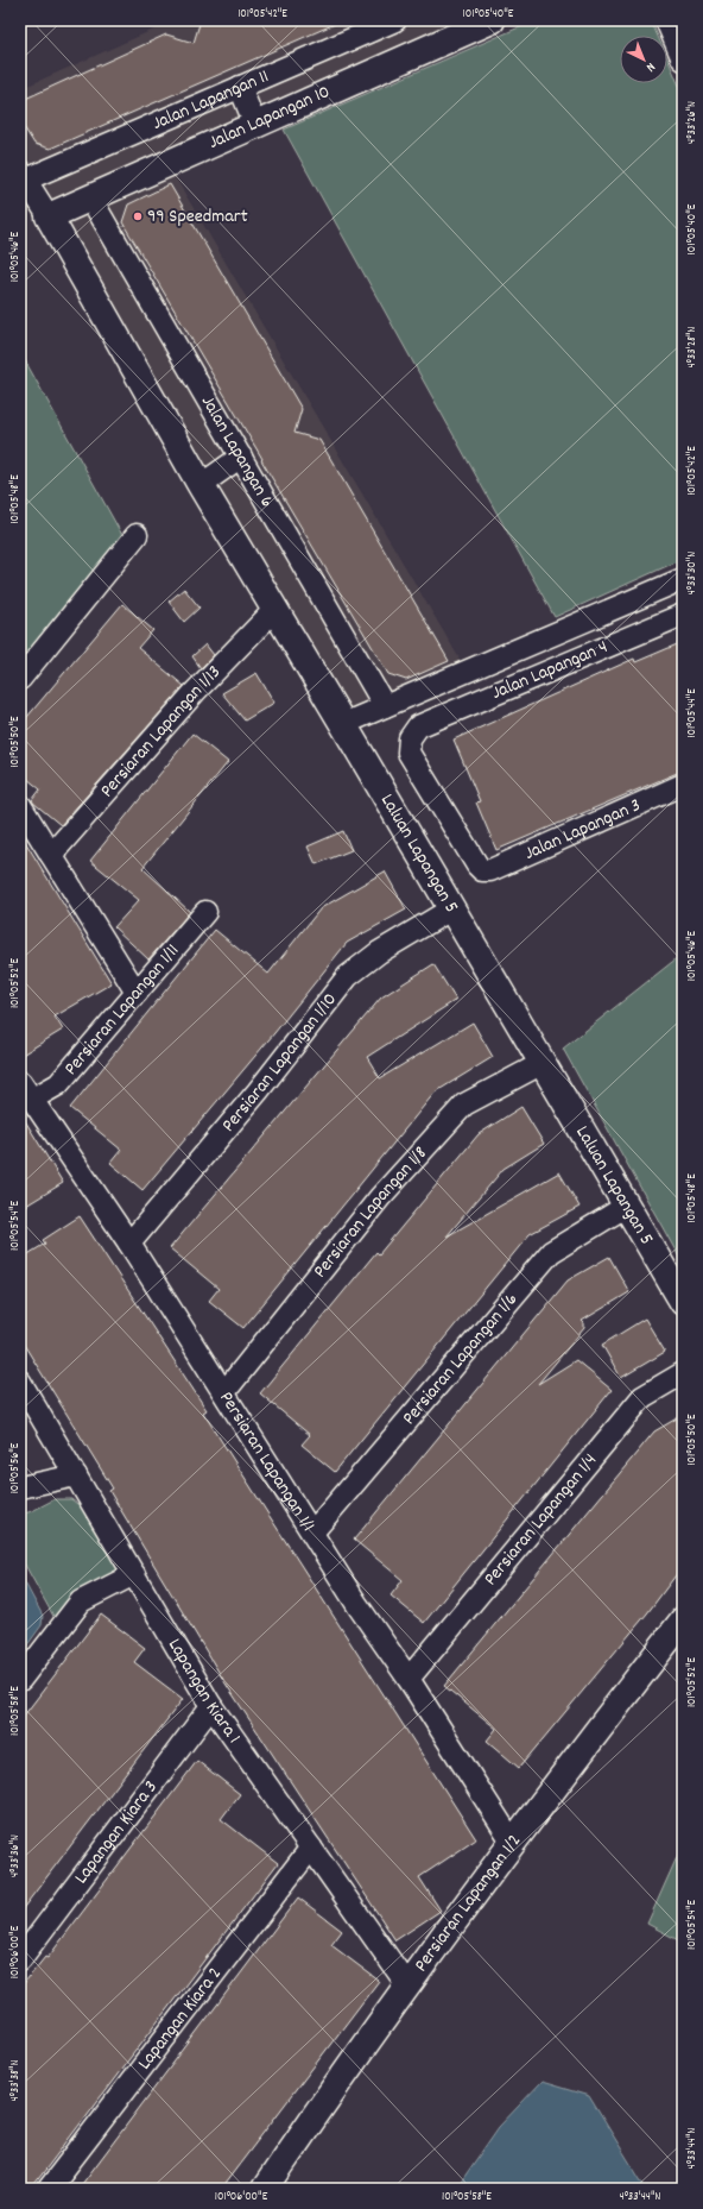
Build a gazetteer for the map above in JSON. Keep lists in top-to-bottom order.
{
  "streets": {
    "street": [
      "Jalan Lapangan 11",
      "Jalan Lapangan 10",
      "Jalan Lapangan 6",
      "Jalan Lapangan 4",
      "Persiaran Lapangan 1/13",
      "Jalan Lapangan 3",
      "Laluan Lapangan 5",
      "Persiaran Lapangan 1/11",
      "Persiaran Lapangan 1/10",
      "Persiaran Lapangan 1/8",
      "Persiaran Lapangan 1/6",
      "Persiaran Lapangan 1/1",
      "Persiaran Lapangan 1/4",
      "Lapangan Kiara 1",
      "Lapangan Kiara 3",
      "Persiaran Lapangan 1/2",
      "Lapangan Kiara 2"
    ]
  },
  "crossings": [
    ["Jalan Lapangan 10", "Jalan Lapangan 6"],
    ["Jalan Lapangan 10", "Laluan Lapangan 5"],
    ["Jalan Lapangan 4", "Jalan Lapangan 3"],
    ["Persiaran Lapangan 1/13", "Laluan Lapangan 5"],
    ["Laluan Lapangan 5", "Persiaran Lapangan 1/10"],
    ["Laluan Lapangan 5", "Persiaran Lapangan 1/8"],
    ["Laluan Lapangan 5", "Persiaran Lapangan 1/6"],
    ["Persiaran Lapangan 1/11", "Persiaran Lapangan 1/1"],
    ["Persiaran Lapangan 1/10", "Persiaran Lapangan 1/1"],
    ["Persiaran Lapangan 1/8", "Persiaran Lapangan 1/1"],
    ["Persiaran Lapangan 1/6", "Persiaran Lapangan 1/1"],
    ["Persiaran Lapangan 1/1", "Persiaran Lapangan 1/4"],
    ["Persiaran Lapangan 1/1", "Persiaran Lapangan 1/2"],
    ["Lapangan Kiara 1", "Lapangan Kiara 3"],
    ["Lapangan Kiara 1", "Persiaran Lapangan 1/2"],
    ["Lapangan Kiara 1", "Lapangan Kiara 2"]
  ],
  "places": ["99 Speedmart"],
  "north": "bottom right",
  "coordinates": [
    "101°05'42\"E",
    "101°05'40\"E",
    "4°33'26\"N",
    "101°05'46\"E",
    "4°33'28\"N",
    "101°05'48\"E",
    "4°33'30\"N",
    "101°05'44\"E",
    "101°05'50\"E",
    "101°05'52\"E",
    "101°05'54\"E",
    "101°05'56\"E",
    "101°05'58\"E",
    "4°33'36\"N",
    "101°06'00\"E",
    "4°33'38\"N",
    "4°33'44\"N"
  ]
}
